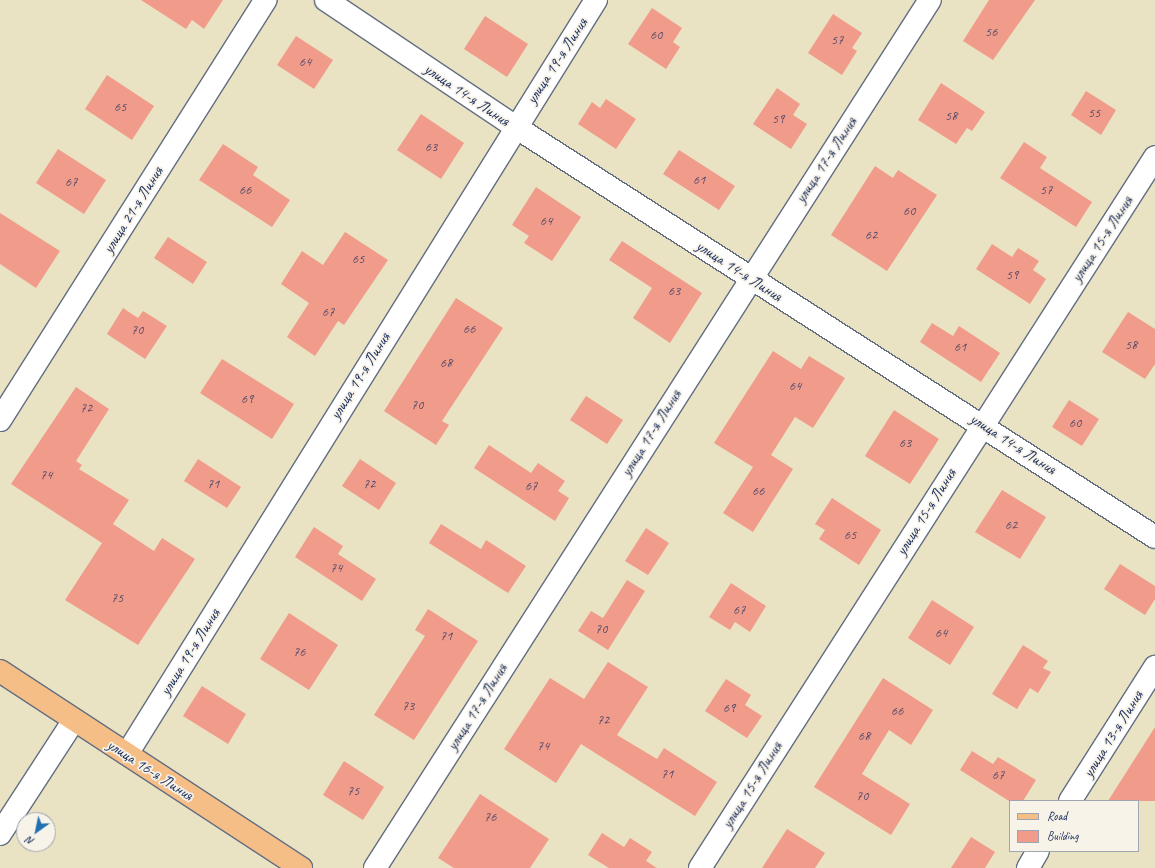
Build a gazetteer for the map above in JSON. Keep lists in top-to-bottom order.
{
  "streets": {
    "main road": ["улица 16-я Линия"],
    "street": [
      "улица 19-я Линия",
      "улица 14-я Линия",
      "улица 17-я Линия",
      "улица 21-я Линия",
      "улица 15-я Линия",
      "улица 13-я Линия"
    ]
  },
  "crossings": [
    ["улица 19-я Линия", "улица 14-я Линия"],
    ["улица 19-я Линия", "улица 16-я Линия"],
    ["улица 14-я Линия", "улица 17-я Линия"],
    ["улица 14-я Линия", "улица 15-я Линия"]
  ],
  "house_numbers": [
    "56",
    "60",
    "57",
    "64",
    "65",
    "55",
    "58",
    "59",
    "63",
    "61",
    "67",
    "66",
    "57",
    "60",
    "64",
    "62",
    "65",
    "59",
    "63",
    "67",
    "66",
    "70",
    "58",
    "61",
    "68",
    "64",
    "69",
    "70",
    "72",
    "60",
    "63",
    "74",
    "71",
    "72",
    "67",
    "66",
    "62",
    "65",
    "74",
    "75",
    "67",
    "70",
    "64",
    "71",
    "76",
    "73",
    "69",
    "66",
    "72",
    "68",
    "74",
    "71",
    "67",
    "75",
    "70",
    "76"
  ],
  "legend": ["Road", "Building"],
  "north": "bottom left"
}
